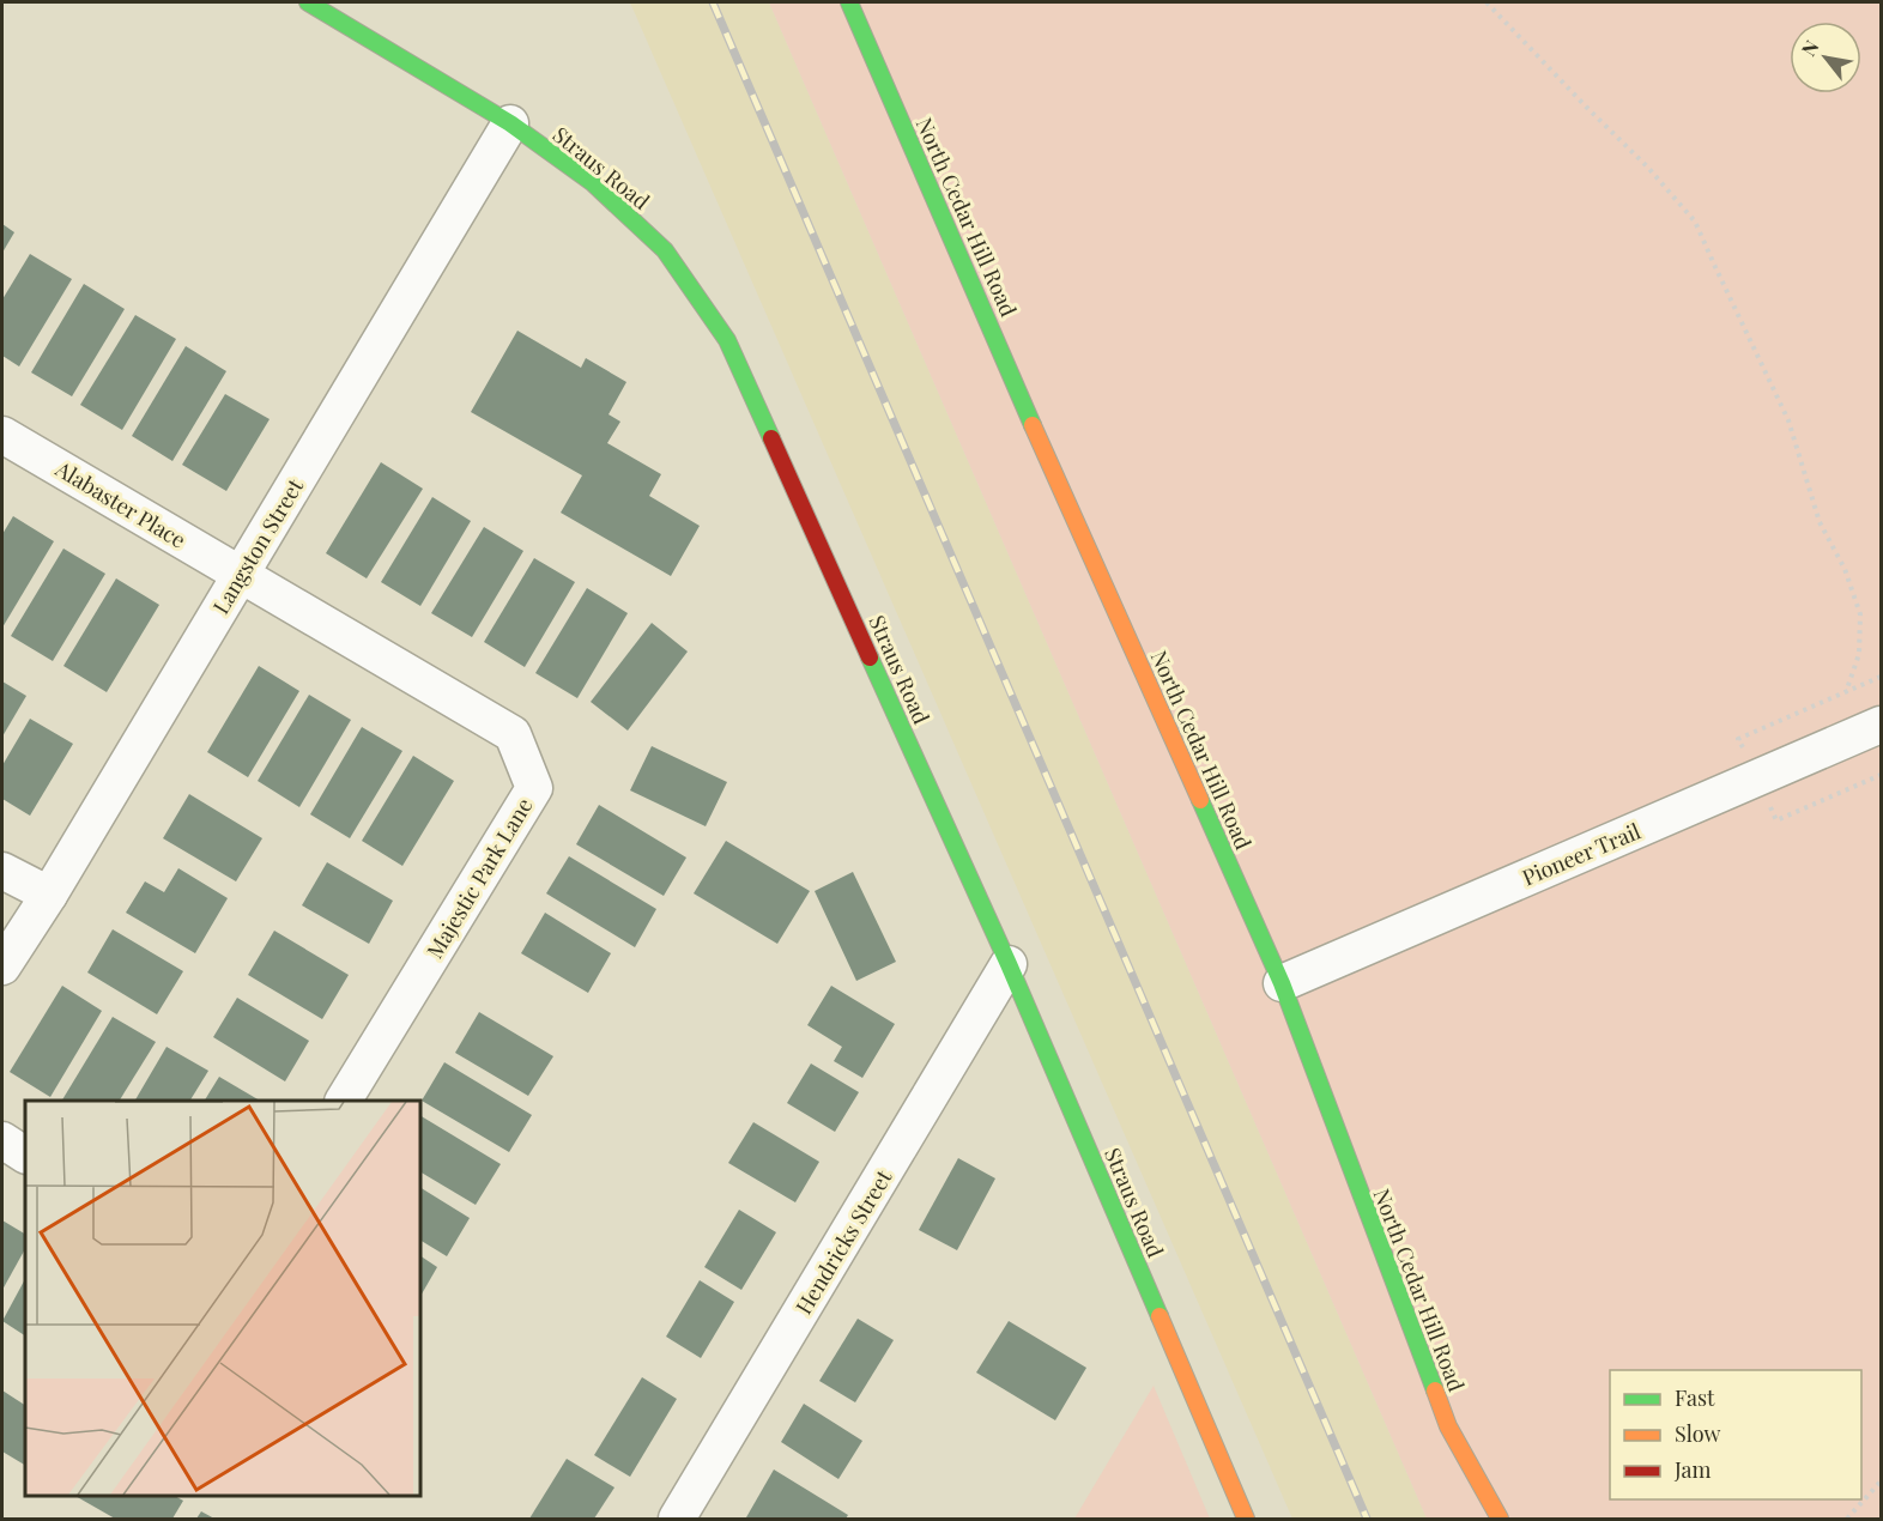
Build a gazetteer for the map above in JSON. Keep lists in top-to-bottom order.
{
  "streets": {
    "street": [
      "Straus Road",
      "North Cedar Hill Road",
      "Alabaster Place",
      "Langston Street",
      "Pioneer Trail",
      "Majestic Park Lane",
      "Hendricks Street"
    ]
  },
  "crossings": [
    ["Straus Road", "Langston Street"],
    ["Straus Road", "Hendricks Street"],
    ["North Cedar Hill Road", "Pioneer Trail"],
    ["Alabaster Place", "Langston Street"],
    ["Alabaster Place", "Majestic Park Lane"],
    ["Langston Street", "Majestic Park Lane"]
  ],
  "legend": ["Fast", "Slow", "Jam"],
  "north": "top left"
}
